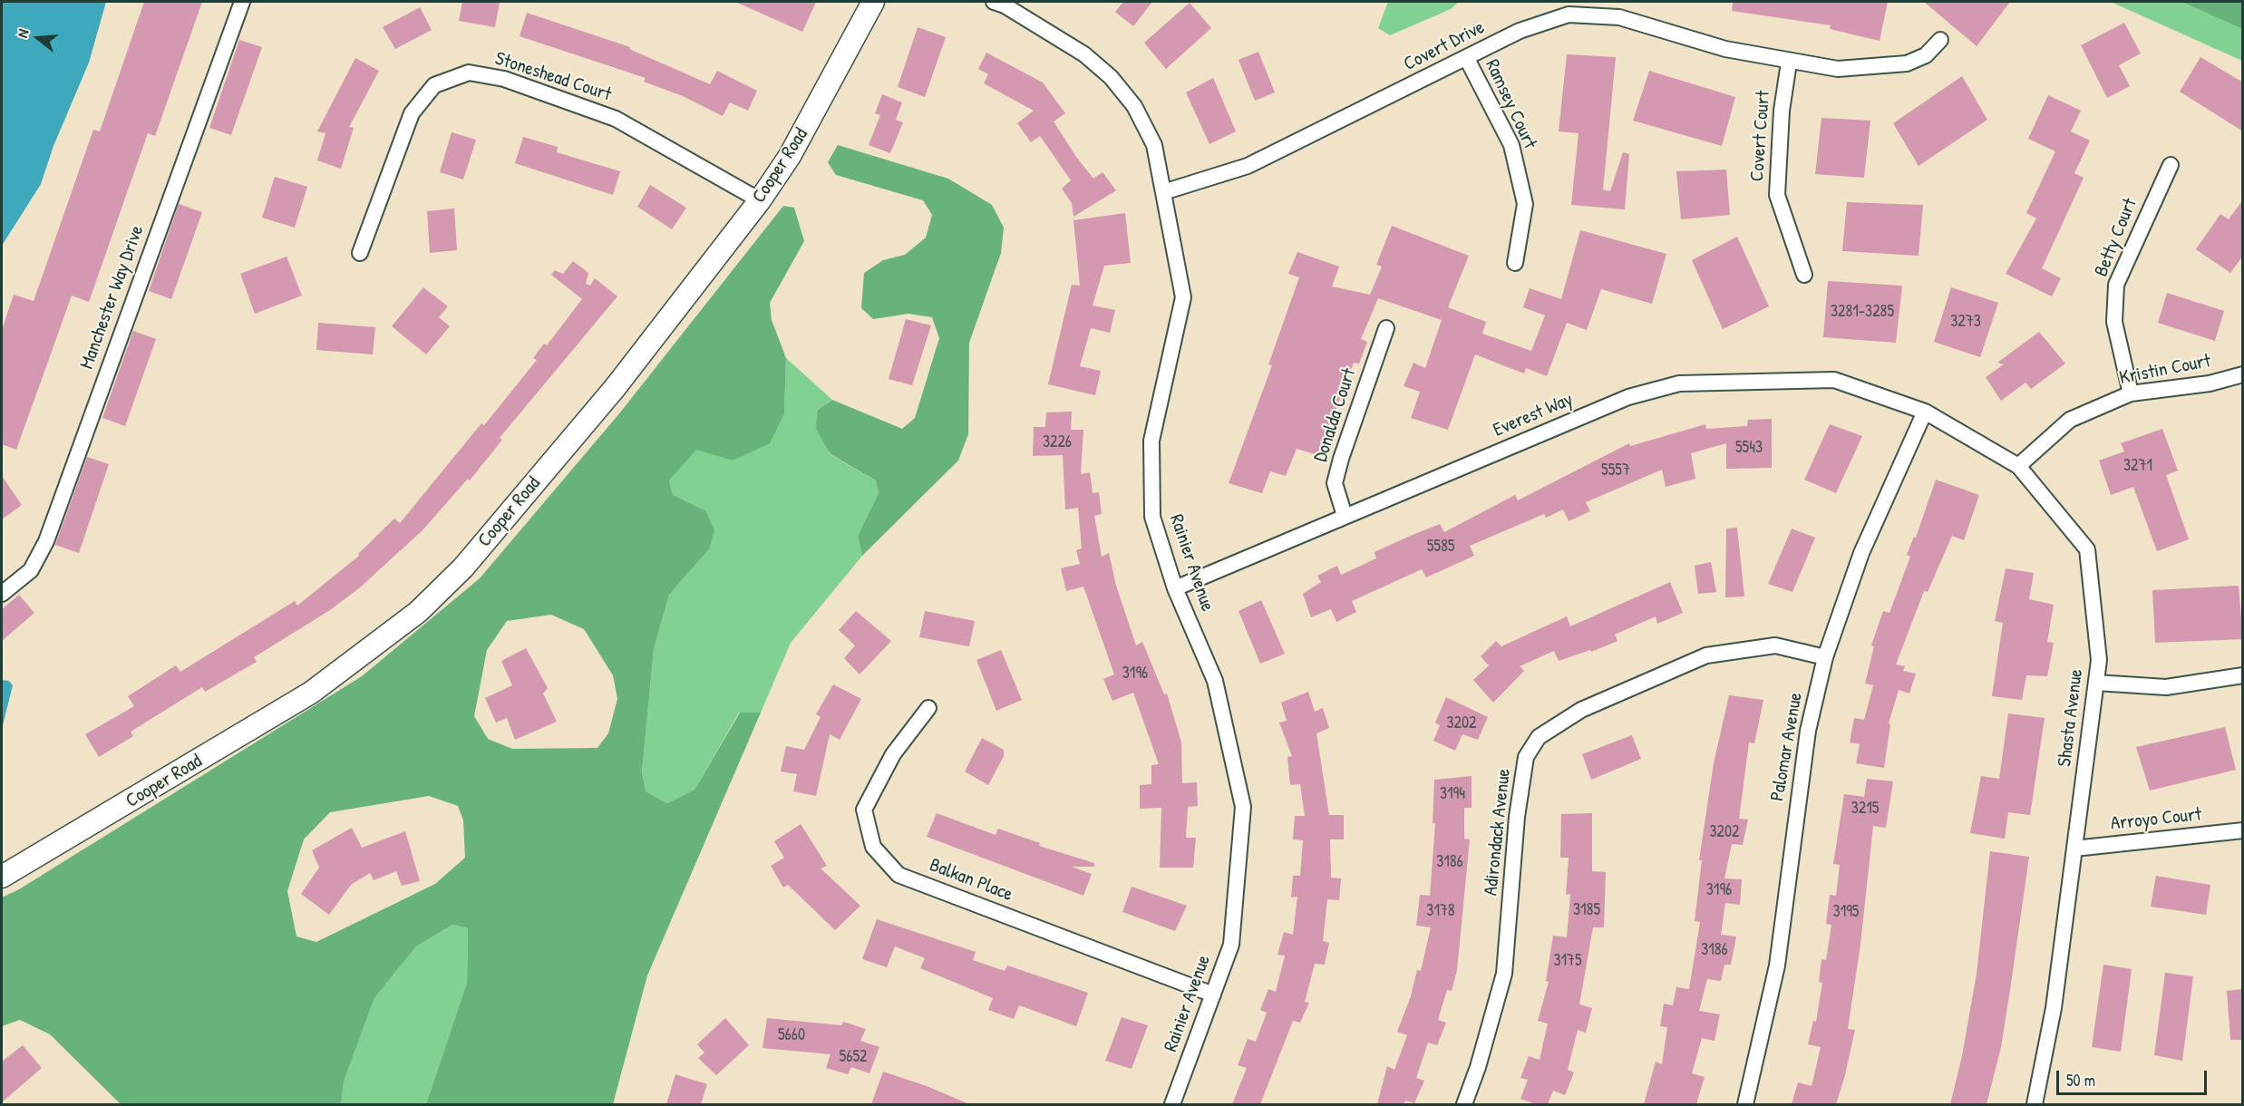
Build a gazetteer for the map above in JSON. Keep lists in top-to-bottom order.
{
  "streets": {
    "street": [
      "Covert Drive",
      "Stoneshead Court",
      "Ramsey Court",
      "Covert Court",
      "Cooper Road",
      "Betty Court",
      "Manchester Way Drive",
      "Kristin Court",
      "Donalda Court",
      "Everest Way",
      "Rainier Avenue",
      "Shasta Avenue",
      "Palomar Avenue",
      "Arroyo Court",
      "Adirondack Avenue",
      "Balkan Place"
    ]
  },
  "crossings": [
    ["Covert Drive", "Ramsey Court"],
    ["Covert Drive", "Covert Court"],
    ["Covert Drive", "Rainier Avenue"],
    ["Stoneshead Court", "Cooper Road"],
    ["Betty Court", "Kristin Court"],
    ["Kristin Court", "Shasta Avenue"],
    ["Donalda Court", "Everest Way"],
    ["Everest Way", "Rainier Avenue"],
    ["Everest Way", "Shasta Avenue"],
    ["Everest Way", "Palomar Avenue"],
    ["Rainier Avenue", "Balkan Place"],
    ["Shasta Avenue", "Palomar Avenue"],
    ["Shasta Avenue", "Arroyo Court"],
    ["Palomar Avenue", "Adirondack Avenue"]
  ],
  "house_numbers": [
    "3281-3285",
    "3273",
    "3226",
    "5543",
    "3271",
    "5557",
    "5585",
    "3196",
    "3202",
    "3194",
    "3215",
    "3202",
    "3186",
    "3196",
    "3185",
    "3178",
    "3195",
    "3186",
    "3175",
    "5660",
    "5652"
  ],
  "scale_bar": "50 m",
  "north": "left"
}
